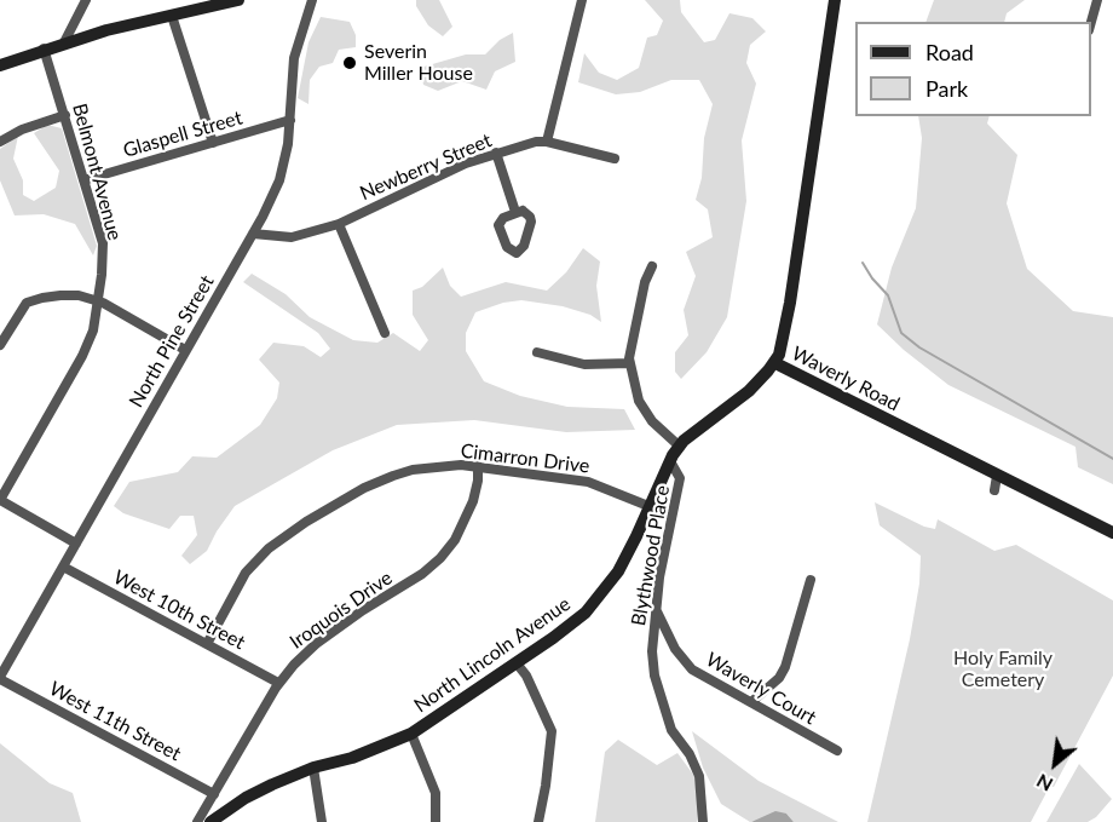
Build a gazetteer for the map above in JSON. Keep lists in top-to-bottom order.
{
  "streets": {
    "street": [
      "Glaspell Street",
      "Newberry Street",
      "Belmont Avenue",
      "North Pine Street",
      "Waverly Road",
      "Cimarron Drive",
      "Blythwood Place",
      "West 10th Street",
      "Iroquois Drive",
      "North Lincoln Avenue",
      "Waverly Court",
      "West 11th Street"
    ]
  },
  "crossings": [
    ["Glaspell Street", "Belmont Avenue"],
    ["Glaspell Street", "North Pine Street"],
    ["Newberry Street", "North Pine Street"],
    ["North Pine Street", "West 10th Street"],
    ["North Pine Street", "West 11th Street"],
    ["Waverly Road", "North Lincoln Avenue"],
    ["Cimarron Drive", "West 10th Street"],
    ["Cimarron Drive", "Iroquois Drive"],
    ["Cimarron Drive", "North Lincoln Avenue"],
    ["Blythwood Place", "North Lincoln Avenue"],
    ["Blythwood Place", "Waverly Court"],
    ["West 10th Street", "Iroquois Drive"],
    ["Iroquois Drive", "West 11th Street"]
  ],
  "parks": ["Holy Family Cemetery"],
  "places": ["Severin Miller House"],
  "legend": ["Road", "Park"],
  "north": "bottom left"
}
